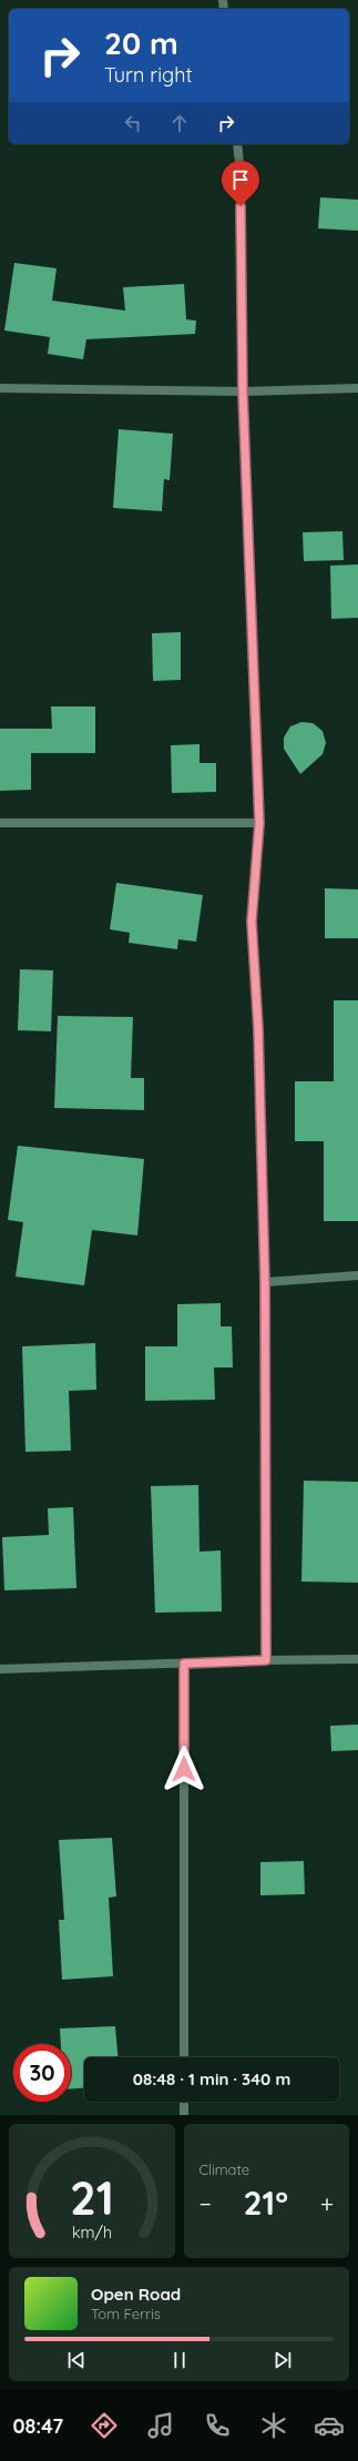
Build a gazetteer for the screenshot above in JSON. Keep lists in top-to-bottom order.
{
  "page": {
    "turn": ["20 m", "Turn right"],
    "limit": "30",
    "trip": "08:48 · 1 min · 340 m",
    "tile": "Climate",
    "heat": ["−", "21°", "+"],
    "song": ["Open Road", "Tom Ferris"],
    "tabs": "08:47",
    "gauge": ["21", "km/h"]
  }
}
